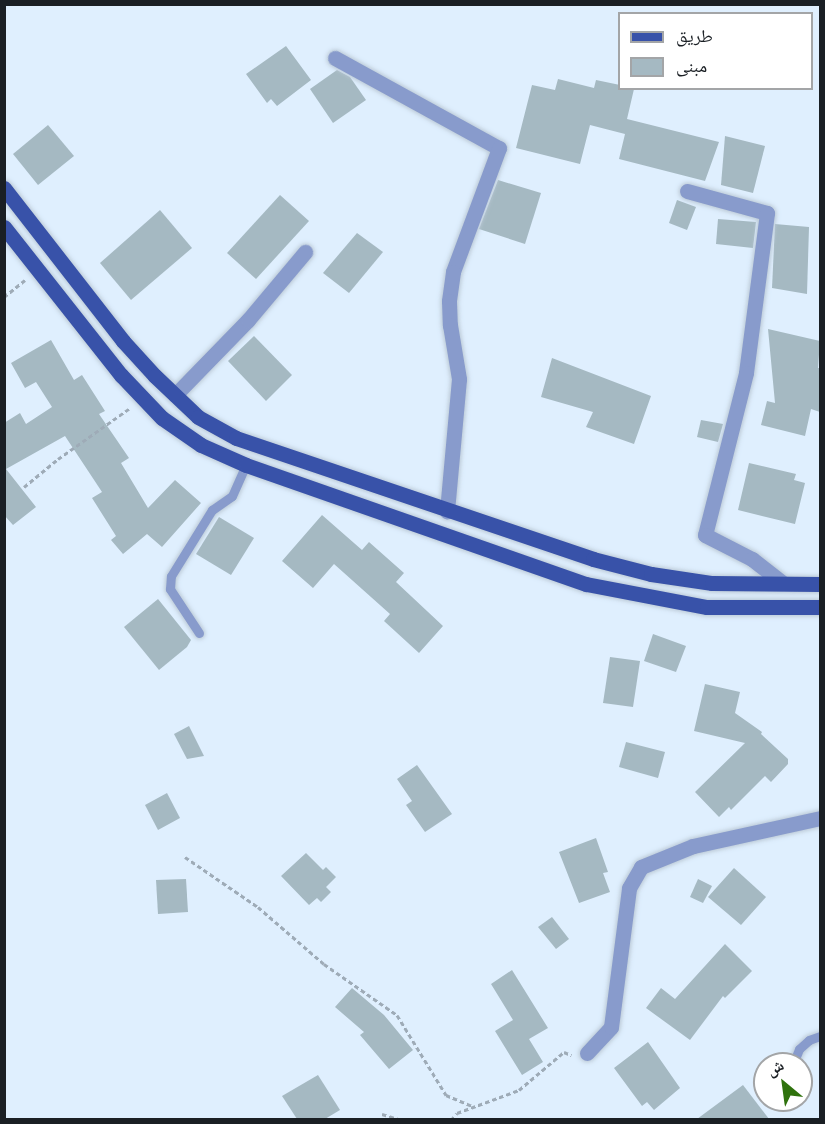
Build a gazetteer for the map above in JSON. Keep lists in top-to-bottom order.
{
  "legend": ["طريق", "مبنى"],
  "north": "top left"
}
